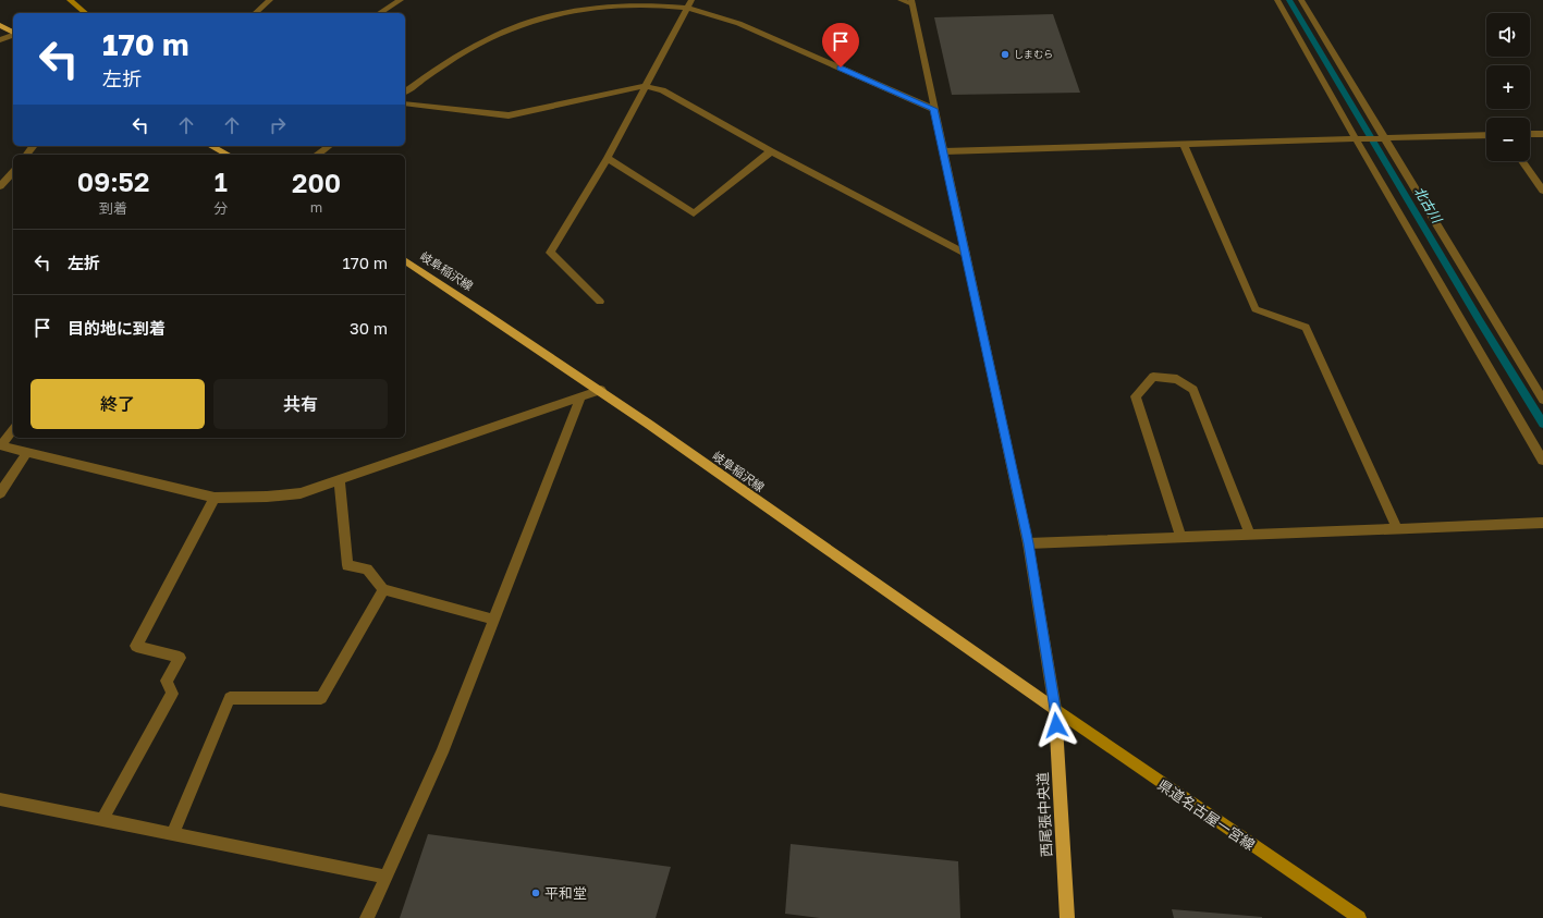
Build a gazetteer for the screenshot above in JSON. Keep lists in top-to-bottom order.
{
  "streets": {
    "main road": ["岐阜稲沢線", "西尾張中央道", "県道名古屋一宮線"]
  },
  "crossings": [
    ["岐阜稲沢線", "西尾張中央道"],
    ["岐阜稲沢線", "県道名古屋一宮線"],
    ["西尾張中央道", "県道名古屋一宮線"]
  ],
  "water": ["北古川"],
  "places": ["しまむら", "平和堂"],
  "page": {
    "map_buttons": ["+", "−"],
    "turn": ["170 m", "左折"],
    "eta": [
      "09:52",
      "到着",
      "1",
      "分",
      "200",
      "m"
    ],
    "list": [
      {
        "name": "左折",
        "value": "170 m"
      },
      {
        "name": "目的地に到着",
        "value": "30 m"
      }
    ],
    "buttons": ["終了", "共有"]
  }
}
